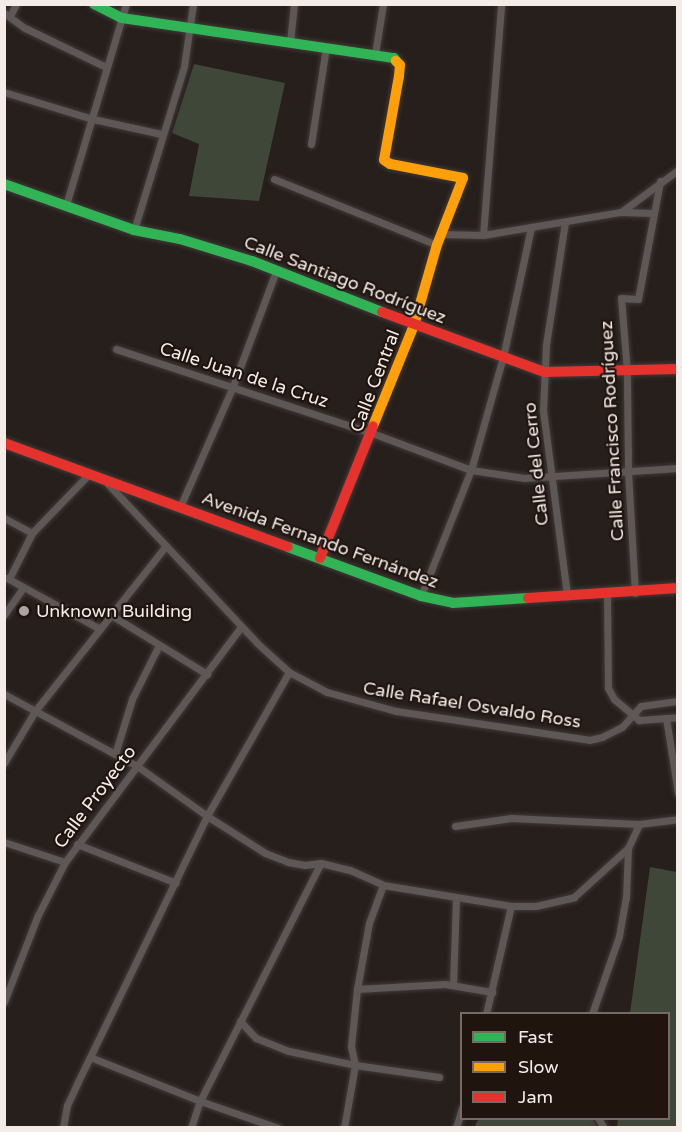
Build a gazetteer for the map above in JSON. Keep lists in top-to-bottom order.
{
  "streets": {
    "street": [
      "Calle Santiago Rodríguez",
      "Calle Juan de la Cruz",
      "Calle Central",
      "Calle Francisco Rodríguez",
      "Calle del Cerro",
      "Avenida Fernando Fernández",
      "Calle Rafael Osvaldo Ross",
      "Calle Proyecto"
    ]
  },
  "crossings": [
    ["Calle Santiago Rodríguez", "Calle Central"],
    ["Calle Santiago Rodríguez", "Calle Francisco Rodríguez"],
    ["Calle Santiago Rodríguez", "Calle del Cerro"],
    ["Calle Juan de la Cruz", "Calle Central"],
    ["Calle Juan de la Cruz", "Calle Francisco Rodríguez"],
    ["Calle Juan de la Cruz", "Calle del Cerro"],
    ["Calle Central", "Avenida Fernando Fernández"],
    ["Calle Francisco Rodríguez", "Avenida Fernando Fernández"],
    ["Calle del Cerro", "Avenida Fernando Fernández"],
    ["Avenida Fernando Fernández", "Calle Rafael Osvaldo Ross"],
    ["Calle Rafael Osvaldo Ross", "Calle Proyecto"]
  ],
  "places": ["Unknown Building"],
  "legend": ["Fast", "Slow", "Jam"]
}
